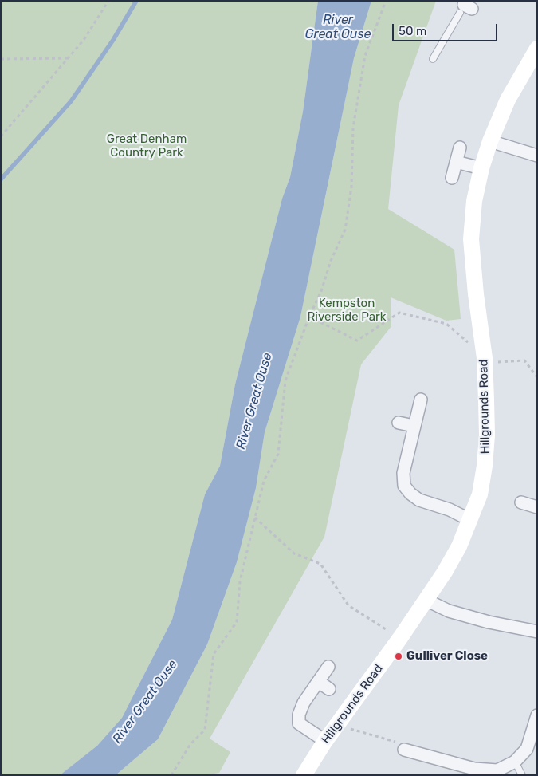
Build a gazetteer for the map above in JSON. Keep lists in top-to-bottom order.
{
  "streets": {
    "street": ["Hillgrounds Road"]
  },
  "water": ["River Great Ouse"],
  "parks": ["Great Denham Country Park", "Kempston Riverside Park"],
  "places": ["Gulliver Close"],
  "scale_bar": "50 m"
}
